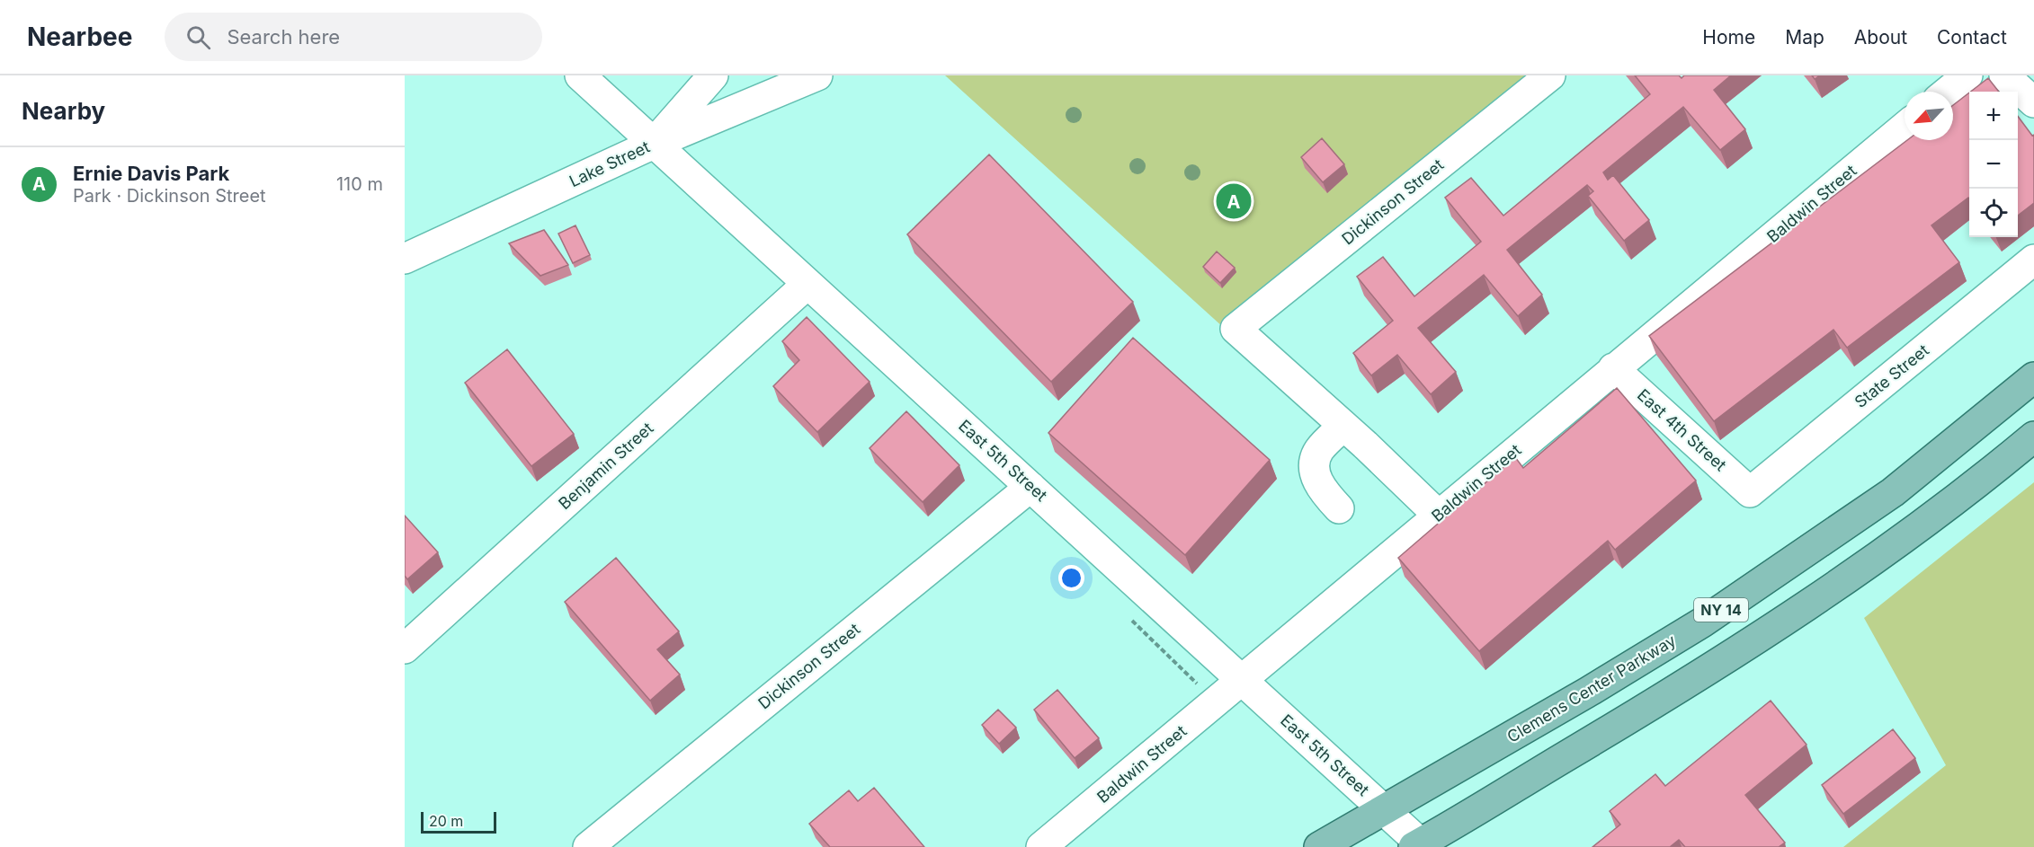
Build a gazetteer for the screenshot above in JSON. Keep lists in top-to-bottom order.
{
  "streets": {
    "main road": ["NY 14", "Clemens Center Parkway"],
    "street": [
      "Lake Street",
      "Dickinson Street",
      "Baldwin Street",
      "State Street",
      "East 4th Street",
      "East 5th Street",
      "Benjamin Street"
    ]
  },
  "crossings": [
    ["Lake Street", "East 5th Street"],
    ["Dickinson Street", "East 5th Street"],
    ["Baldwin Street", "East 4th Street"],
    ["Baldwin Street", "East 5th Street"],
    ["State Street", "East 4th Street"],
    ["East 5th Street", "Benjamin Street"],
    ["East 5th Street", "NY 14"],
    ["East 5th Street", "Clemens Center Parkway"]
  ],
  "scale_bar": "20 m",
  "north": "bottom left",
  "page": {
    "header": "Nearbee",
    "search": "Search here",
    "nav": [
      "Home",
      "Map",
      "About",
      "Contact"
    ],
    "heading": "Nearby",
    "map_buttons": ["+", "−"],
    "list": [
      {
        "mark": "A",
        "name": "Ernie Davis Park",
        "note": "Park · Dickinson Street",
        "value": "110 m"
      }
    ],
    "pins": "A",
    "scale": "20 m"
  }
}
